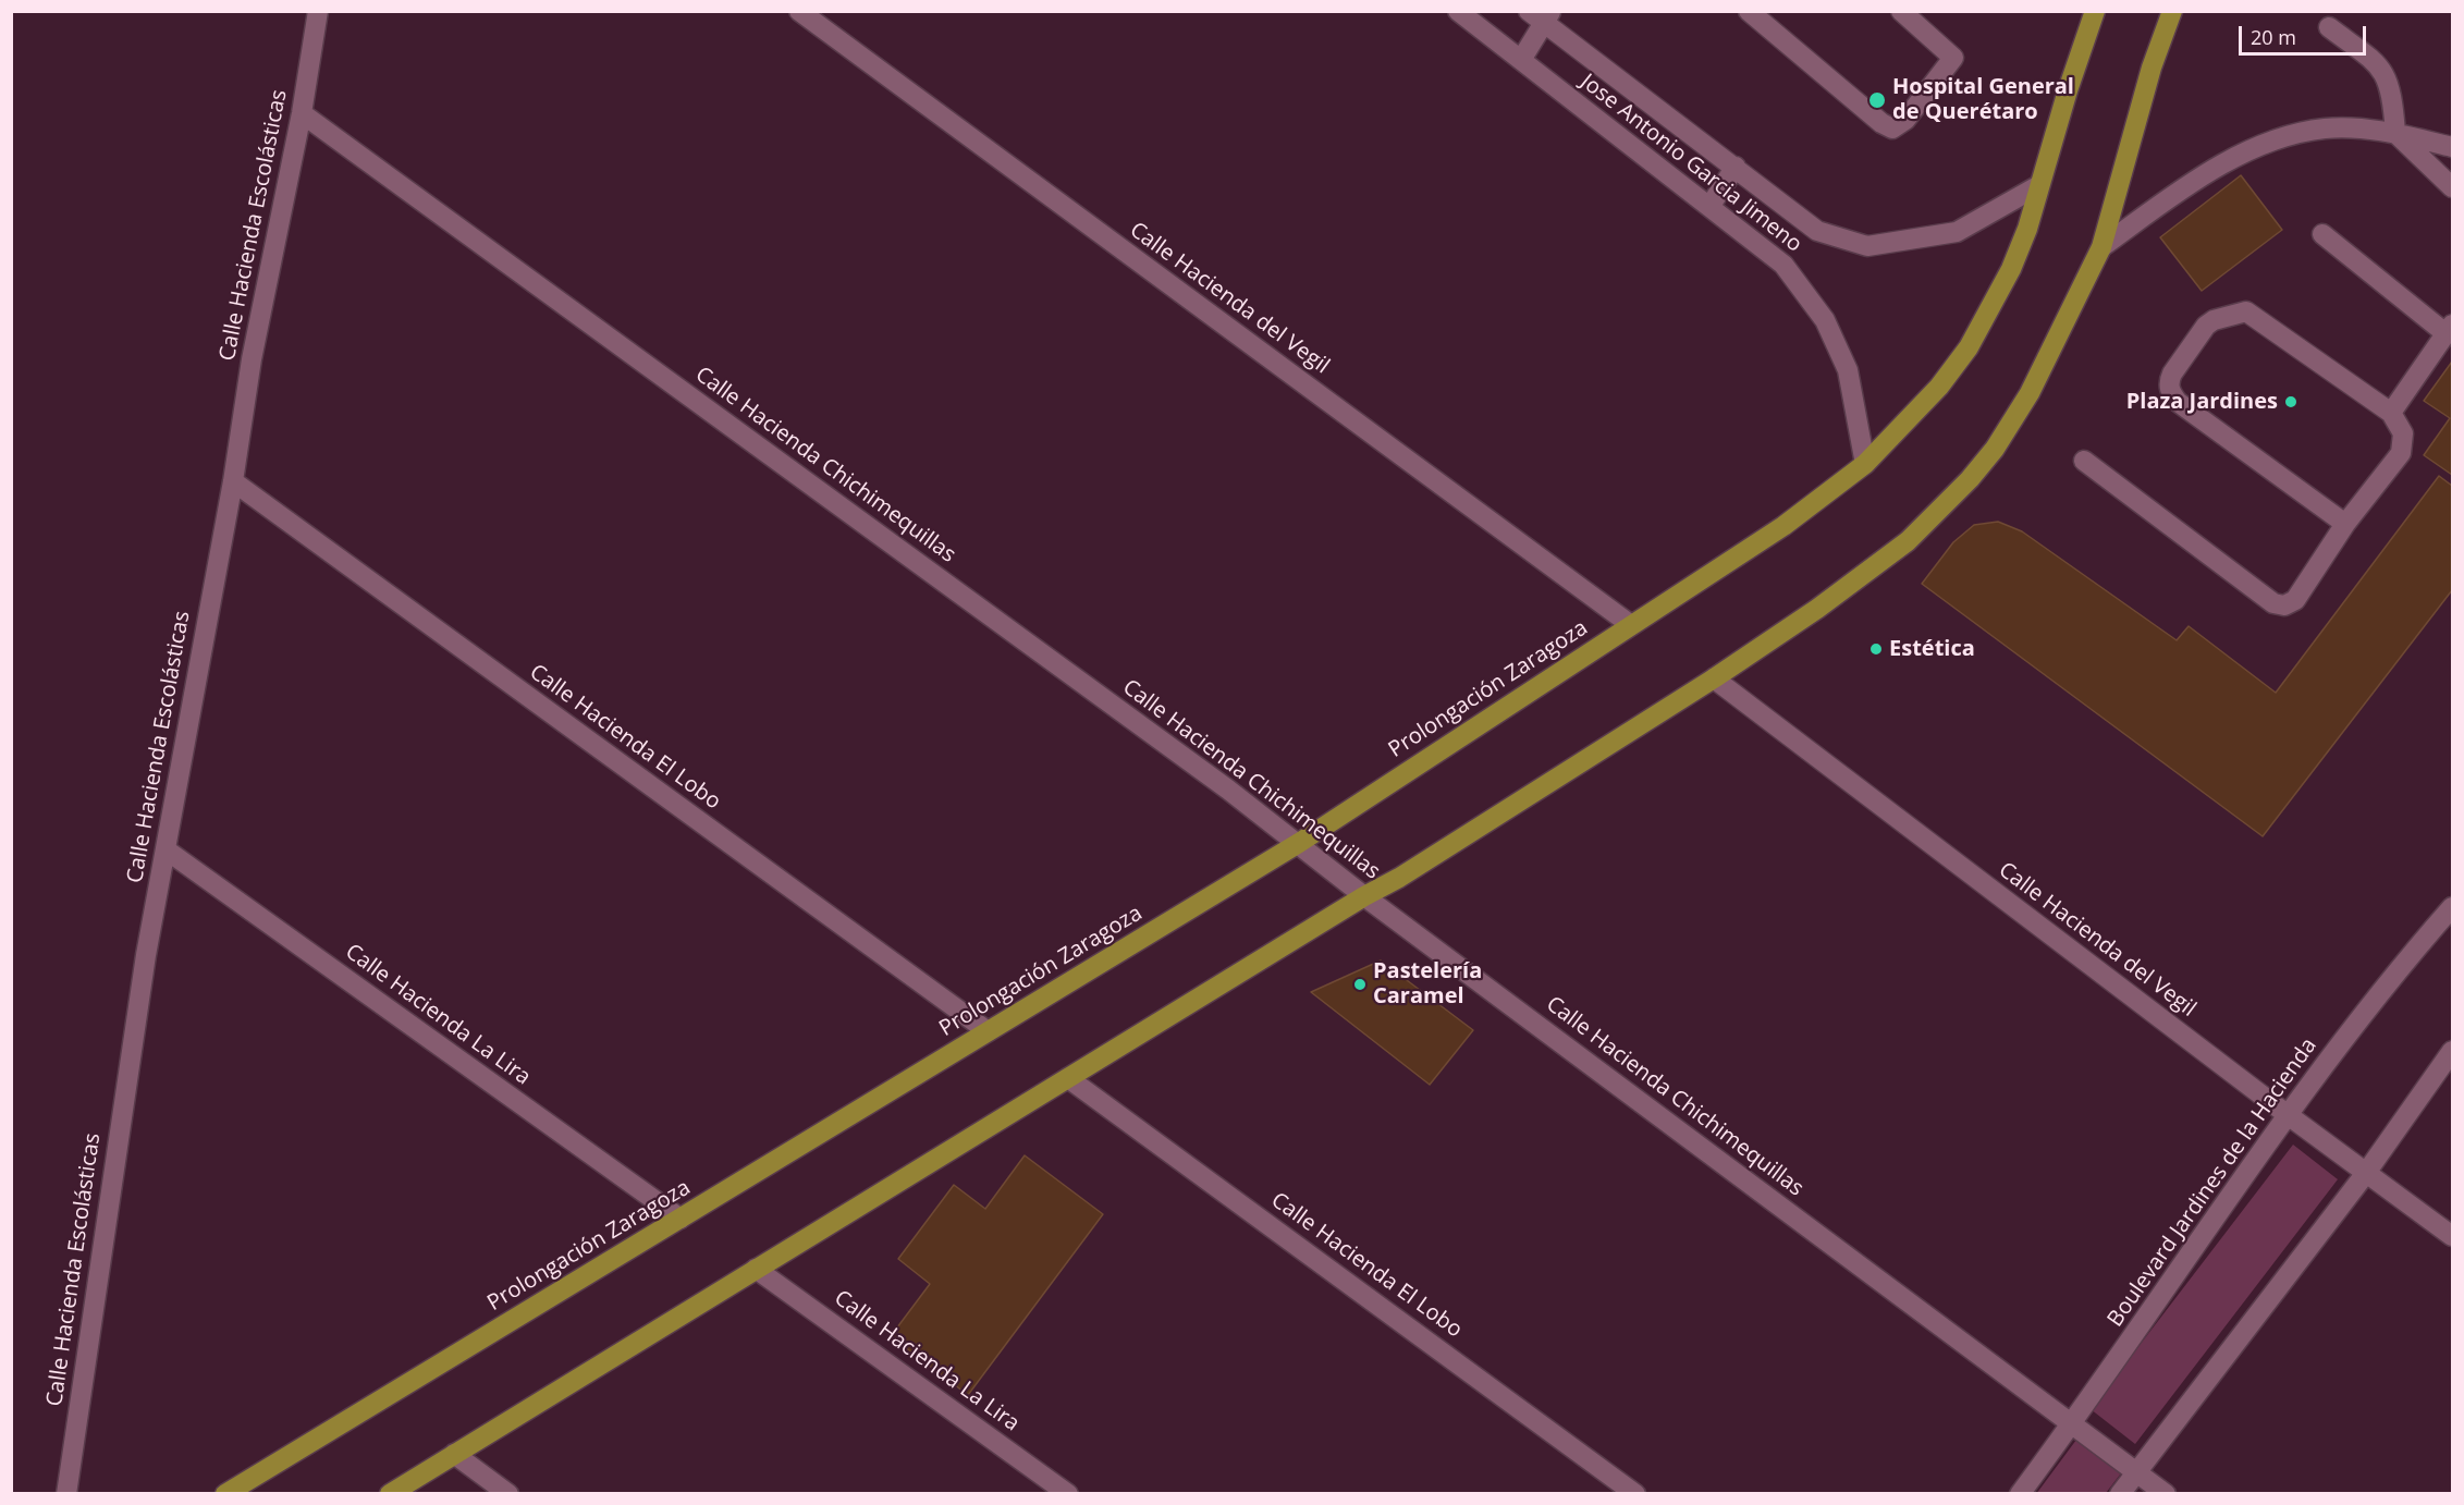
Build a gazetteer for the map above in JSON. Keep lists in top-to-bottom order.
{
  "streets": {
    "main road": ["Prolongación Zaragoza"],
    "street": [
      "Jose Antonio Garcia Jimeno",
      "Calle Hacienda Escolásticas",
      "Calle Hacienda del Vegil",
      "Calle Hacienda Chichimequillas",
      "Calle Hacienda El Lobo",
      "Calle Hacienda La Lira",
      "Boulevard Jardines de la Hacienda"
    ]
  },
  "crossings": [
    ["Jose Antonio Garcia Jimeno", "Prolongación Zaragoza"],
    ["Calle Hacienda Escolásticas", "Calle Hacienda Chichimequillas"],
    ["Calle Hacienda Escolásticas", "Calle Hacienda El Lobo"],
    ["Calle Hacienda Escolásticas", "Calle Hacienda La Lira"],
    ["Calle Hacienda del Vegil", "Prolongación Zaragoza"],
    ["Calle Hacienda del Vegil", "Boulevard Jardines de la Hacienda"],
    ["Calle Hacienda Chichimequillas", "Prolongación Zaragoza"],
    ["Calle Hacienda Chichimequillas", "Boulevard Jardines de la Hacienda"],
    ["Prolongación Zaragoza", "Calle Hacienda El Lobo"],
    ["Prolongación Zaragoza", "Calle Hacienda La Lira"]
  ],
  "places": [
    "Hospital General de Querétaro",
    "Plaza Jardines",
    "Estética",
    "Pastelería Caramel"
  ],
  "scale_bar": "20 m"
}
